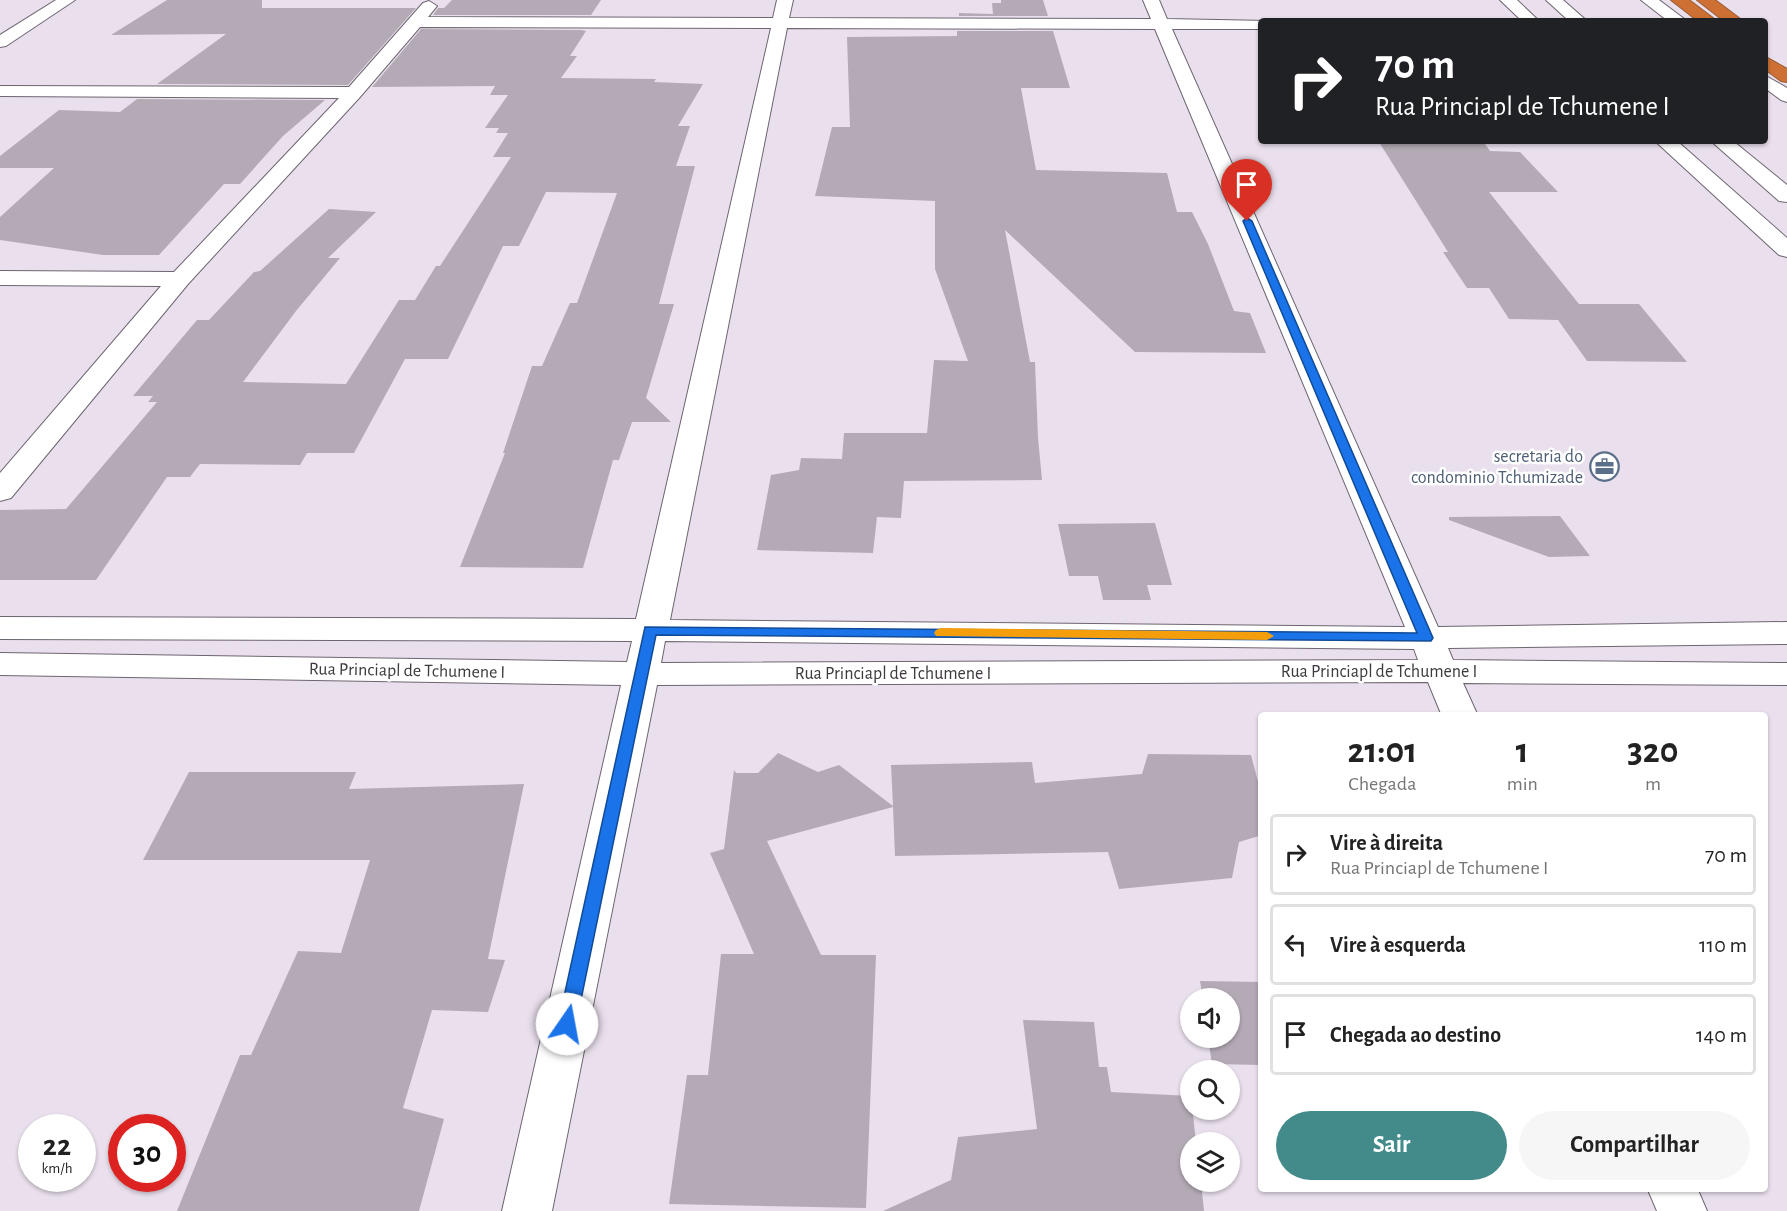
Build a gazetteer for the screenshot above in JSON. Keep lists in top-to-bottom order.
{
  "streets": {
    "street": ["Rua Princiapl de Tchumene I"]
  },
  "places": {
    "office": ["secretaria do condominio Tchumizade"]
  },
  "page": {
    "turn": ["70 m", "Rua Princiapl de Tchumene I"],
    "eta": [
      "21:01",
      "Chegada",
      "1",
      "min",
      "320",
      "m"
    ],
    "list": [
      {
        "name": "Vire à direita",
        "note": "Rua Princiapl de Tchumene I",
        "value": "70 m"
      },
      {
        "name": "Vire à esquerda",
        "value": "110 m"
      },
      {
        "name": "Chegada ao destino",
        "value": "140 m"
      }
    ],
    "buttons": ["Sair", "Compartilhar"],
    "speed": "22 km/h",
    "limit": "30"
  }
}
